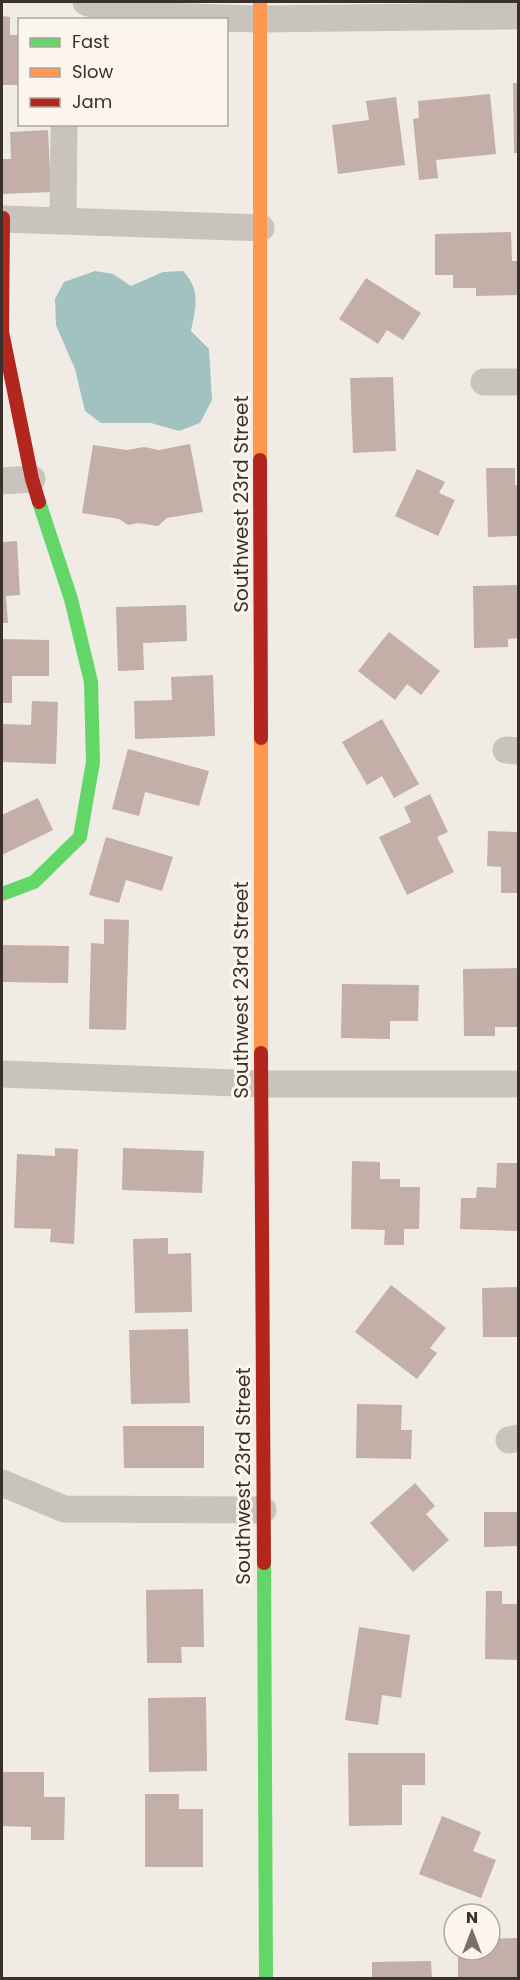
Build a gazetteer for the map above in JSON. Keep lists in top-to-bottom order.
{
  "streets": {
    "street": ["Southwest 23rd Street"]
  },
  "legend": ["Fast", "Slow", "Jam"],
  "north": "top"
}
